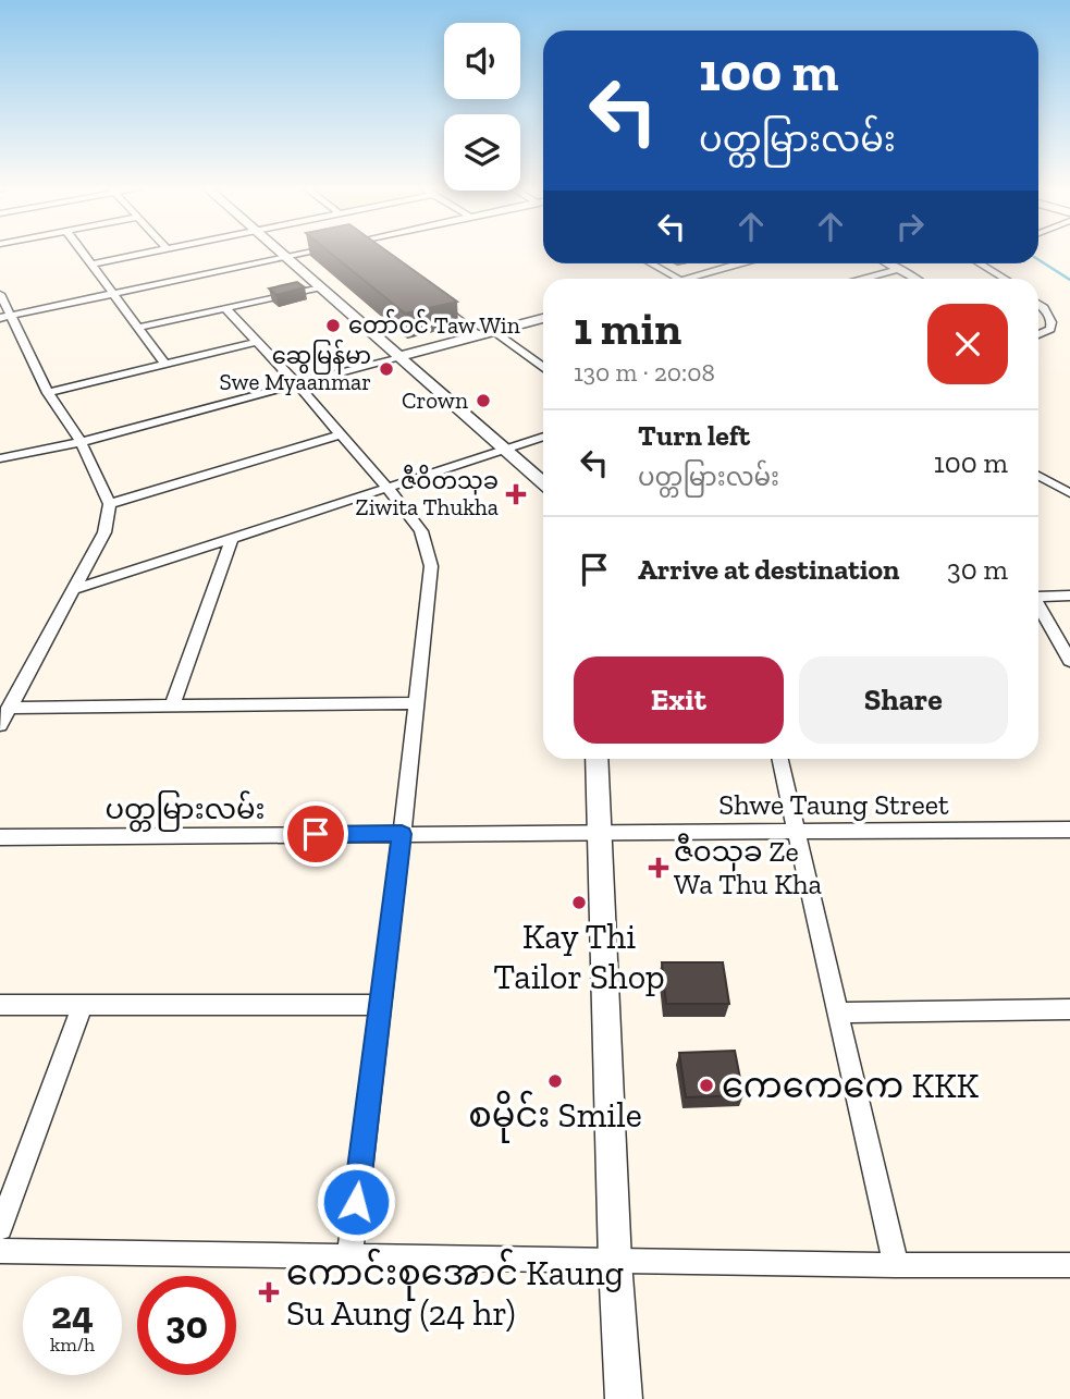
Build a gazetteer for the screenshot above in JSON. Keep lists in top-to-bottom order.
{
  "streets": {
    "street": ["Shwe Taung Street", "ပတ္တမြားလမ်း"]
  },
  "crossings": [
    ["Shwe Taung Street", "ပတ္တမြားလမ်း"]
  ],
  "places": {
    "other": [
      "တော်ဝင် Taw Win",
      "ဆွေမြန်မာ Swe Myaanmar",
      "Crown",
      "Kay Thi Tailor Shop",
      "စမိုင်း Smile",
      "ကေကေကေ KKK"
    ],
    "health": ["ဇီဝိတသုခ Ziwita Thukha", "ဇီ၀သုခ Ze Wa Thu Kha", "ကောင်းစုအောင် Kaung Su Aung (24 hr)"]
  },
  "page": {
    "turn": ["100 m", "ပတ္တမြားလမ်း"],
    "heading": ["1 min", "130 m · 20:08"],
    "list": [
      {
        "name": "Turn left",
        "note": "ပတ္တမြားလမ်း",
        "value": "100 m"
      },
      {
        "name": "Arrive at destination",
        "value": "30 m"
      }
    ],
    "buttons": ["Exit", "Share"],
    "speed": "24 km/h",
    "limit": "30"
  }
}
